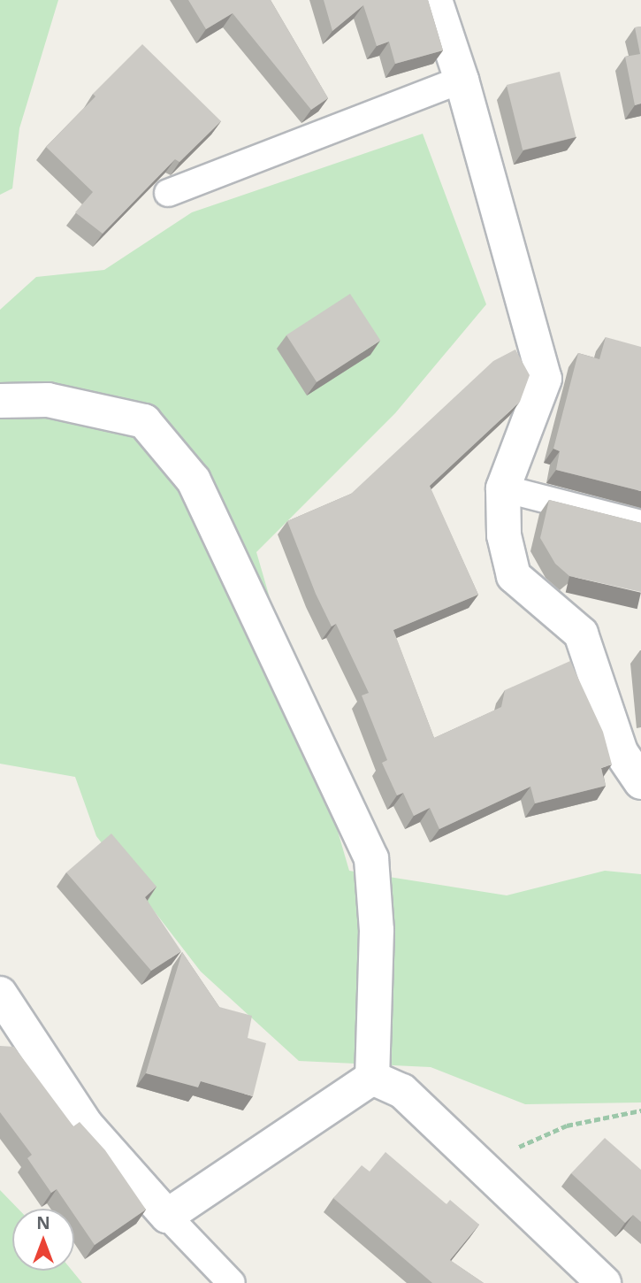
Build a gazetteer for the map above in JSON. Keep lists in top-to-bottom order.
{
  "north": "top"
}
